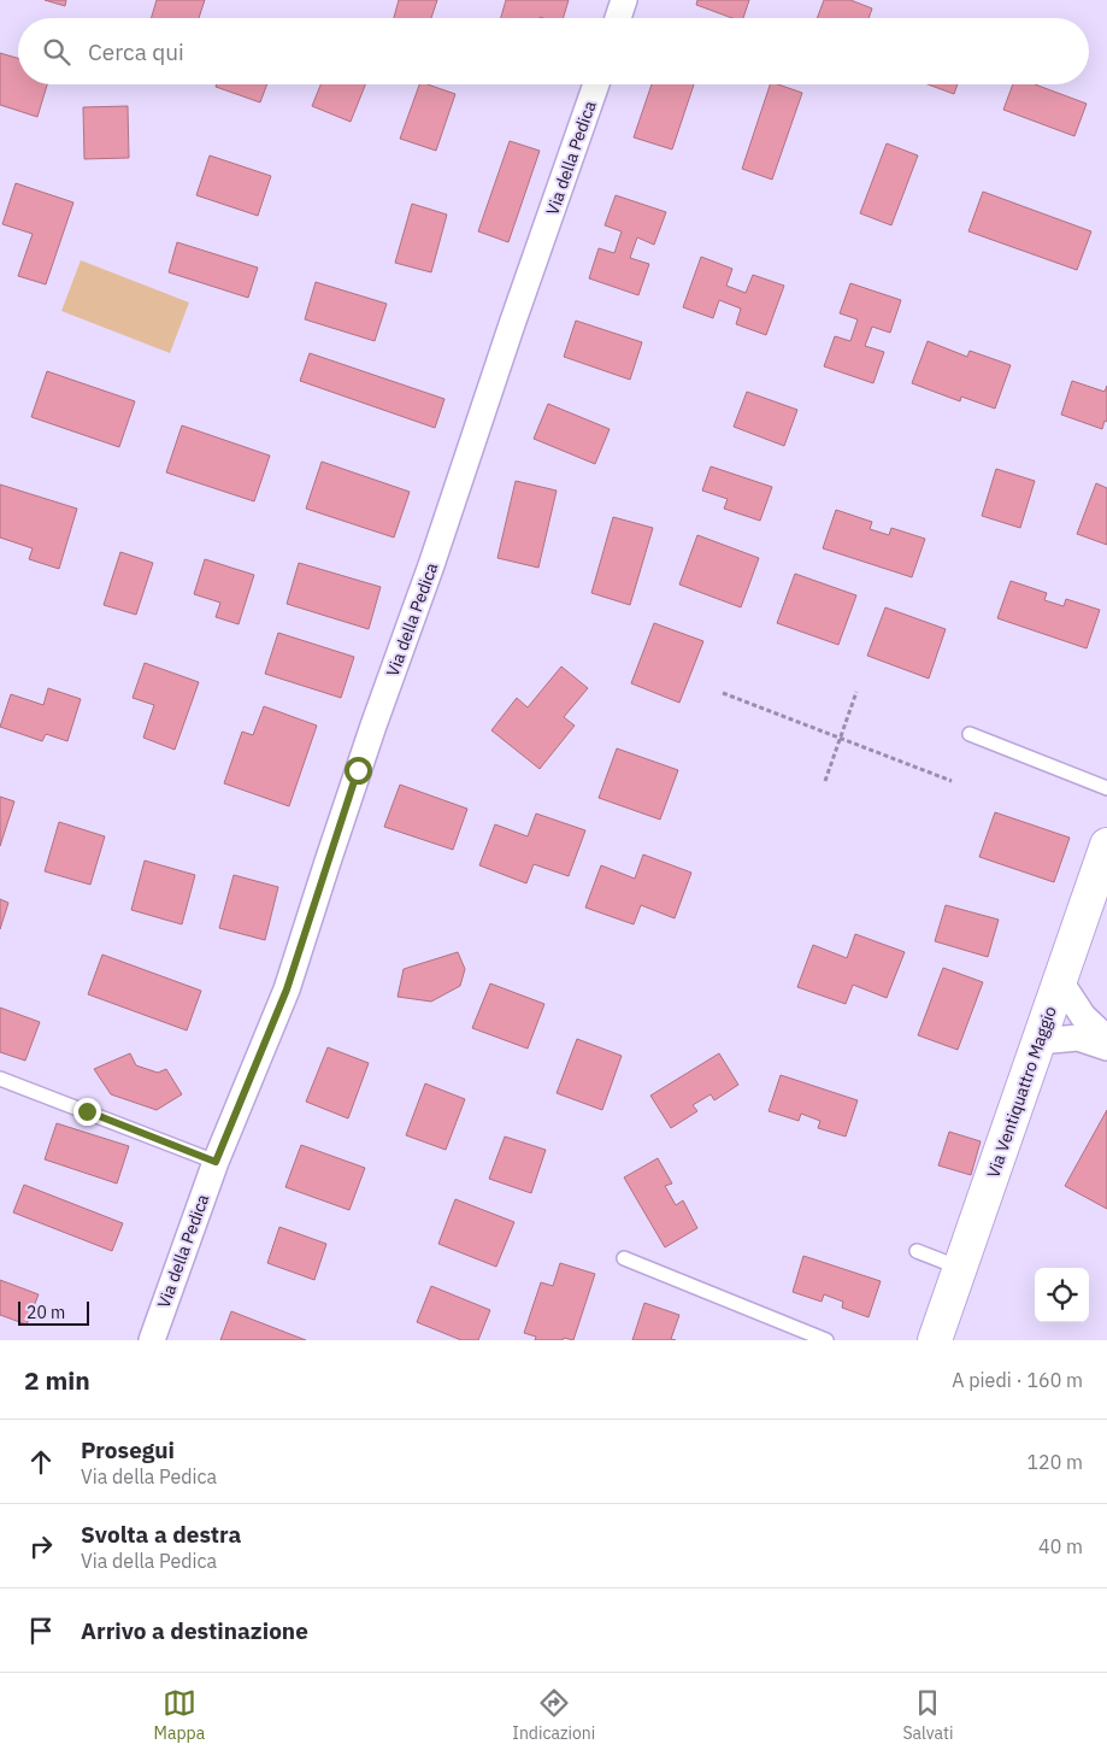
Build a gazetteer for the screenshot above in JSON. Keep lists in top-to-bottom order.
{
  "streets": {
    "main road": ["Via Ventiquattro Maggio"],
    "street": ["Via della Pedica"]
  },
  "scale_bar": "20 m",
  "page": {
    "search": "Cerca qui",
    "scale": "20 m",
    "heading": ["2 min", "A piedi · 160 m"],
    "list": [
      ["Prosegui", "Via della Pedica", "120 m"],
      ["Svolta a destra", "Via della Pedica", "40 m"],
      "Arrivo a destinazione"
    ],
    "nav": ["Mappa", "Indicazioni", "Salvati"]
  }
}
